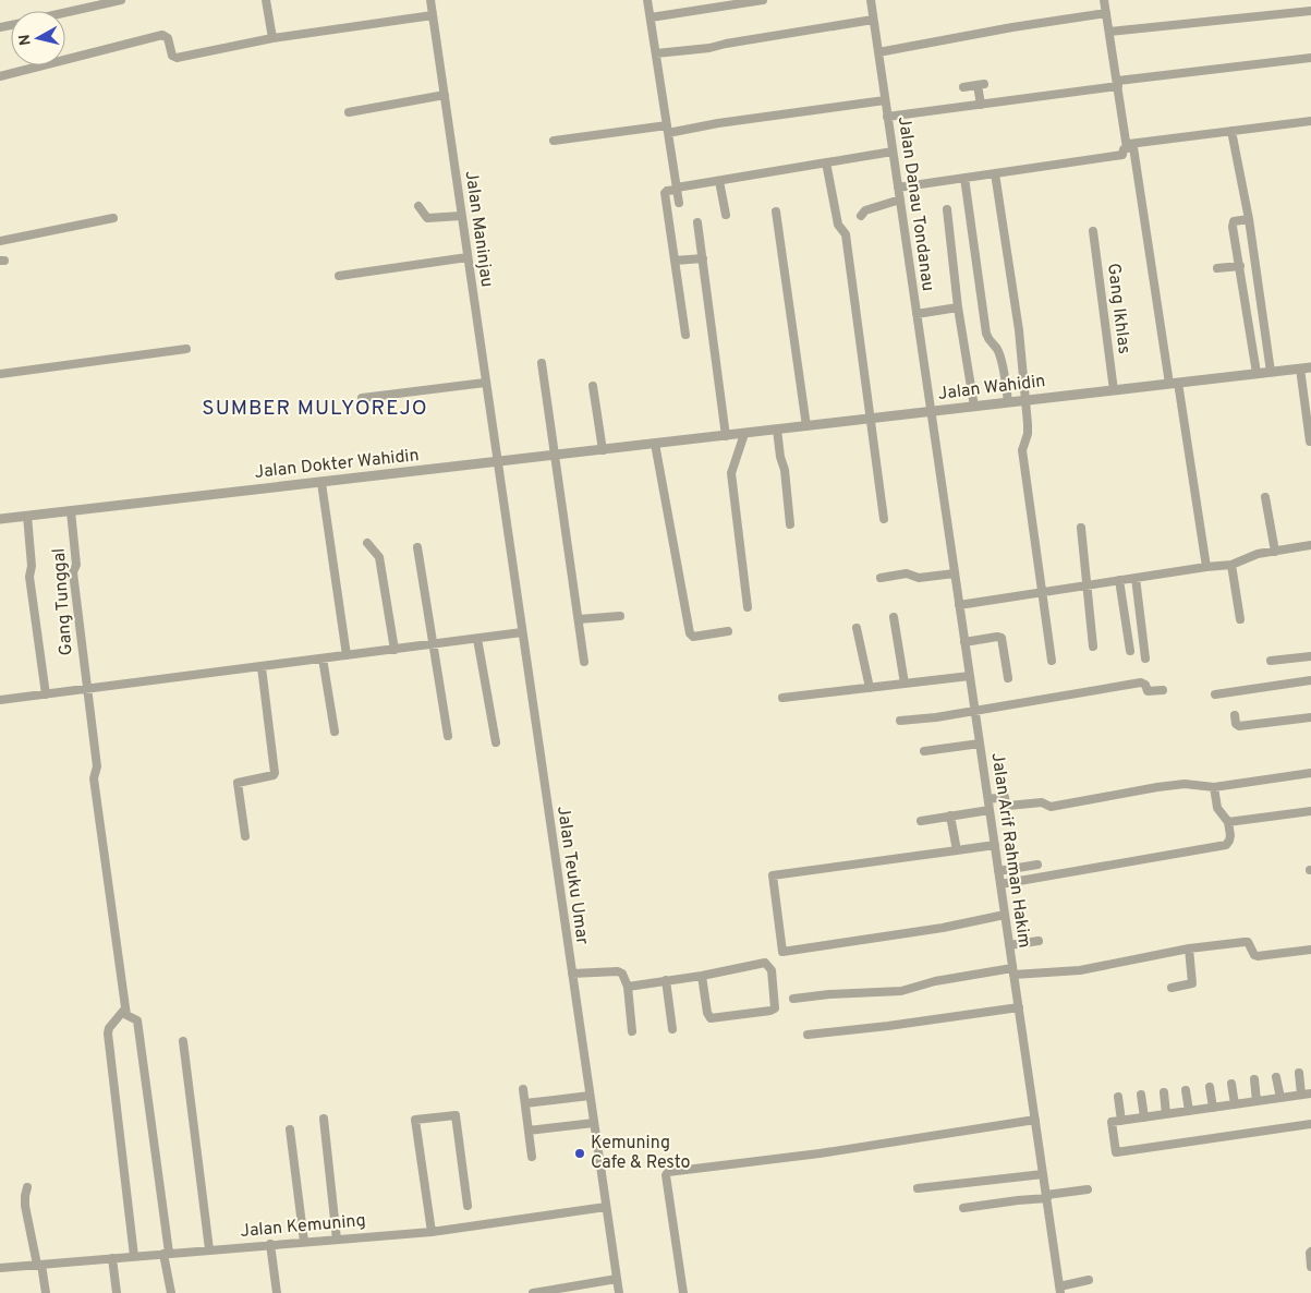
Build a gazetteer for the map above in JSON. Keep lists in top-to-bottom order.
{
  "streets": {
    "street": [
      "Jalan Danau Tondanau",
      "Jalan Maninjau",
      "Gang Ikhlas",
      "Jalan Wahidin",
      "Jalan Dokter Wahidin",
      "Gang Tunggal",
      "Jalan Arif Rahman Hakim",
      "Jalan Teuku Umar",
      "Jalan Kemuning"
    ]
  },
  "crossings": [
    ["Jalan Danau Tondanau", "Jalan Wahidin"],
    ["Jalan Danau Tondanau", "Jalan Arif Rahman Hakim"],
    ["Jalan Maninjau", "Jalan Dokter Wahidin"],
    ["Jalan Maninjau", "Jalan Teuku Umar"],
    ["Gang Ikhlas", "Jalan Wahidin"],
    ["Jalan Wahidin", "Jalan Dokter Wahidin"],
    ["Jalan Wahidin", "Jalan Arif Rahman Hakim"],
    ["Jalan Dokter Wahidin", "Gang Tunggal"],
    ["Jalan Dokter Wahidin", "Jalan Teuku Umar"],
    ["Jalan Teuku Umar", "Jalan Kemuning"]
  ],
  "districts": ["SUMBER MULYOREJO"],
  "places": ["Kemuning Cafe & Resto"],
  "north": "left"
}
